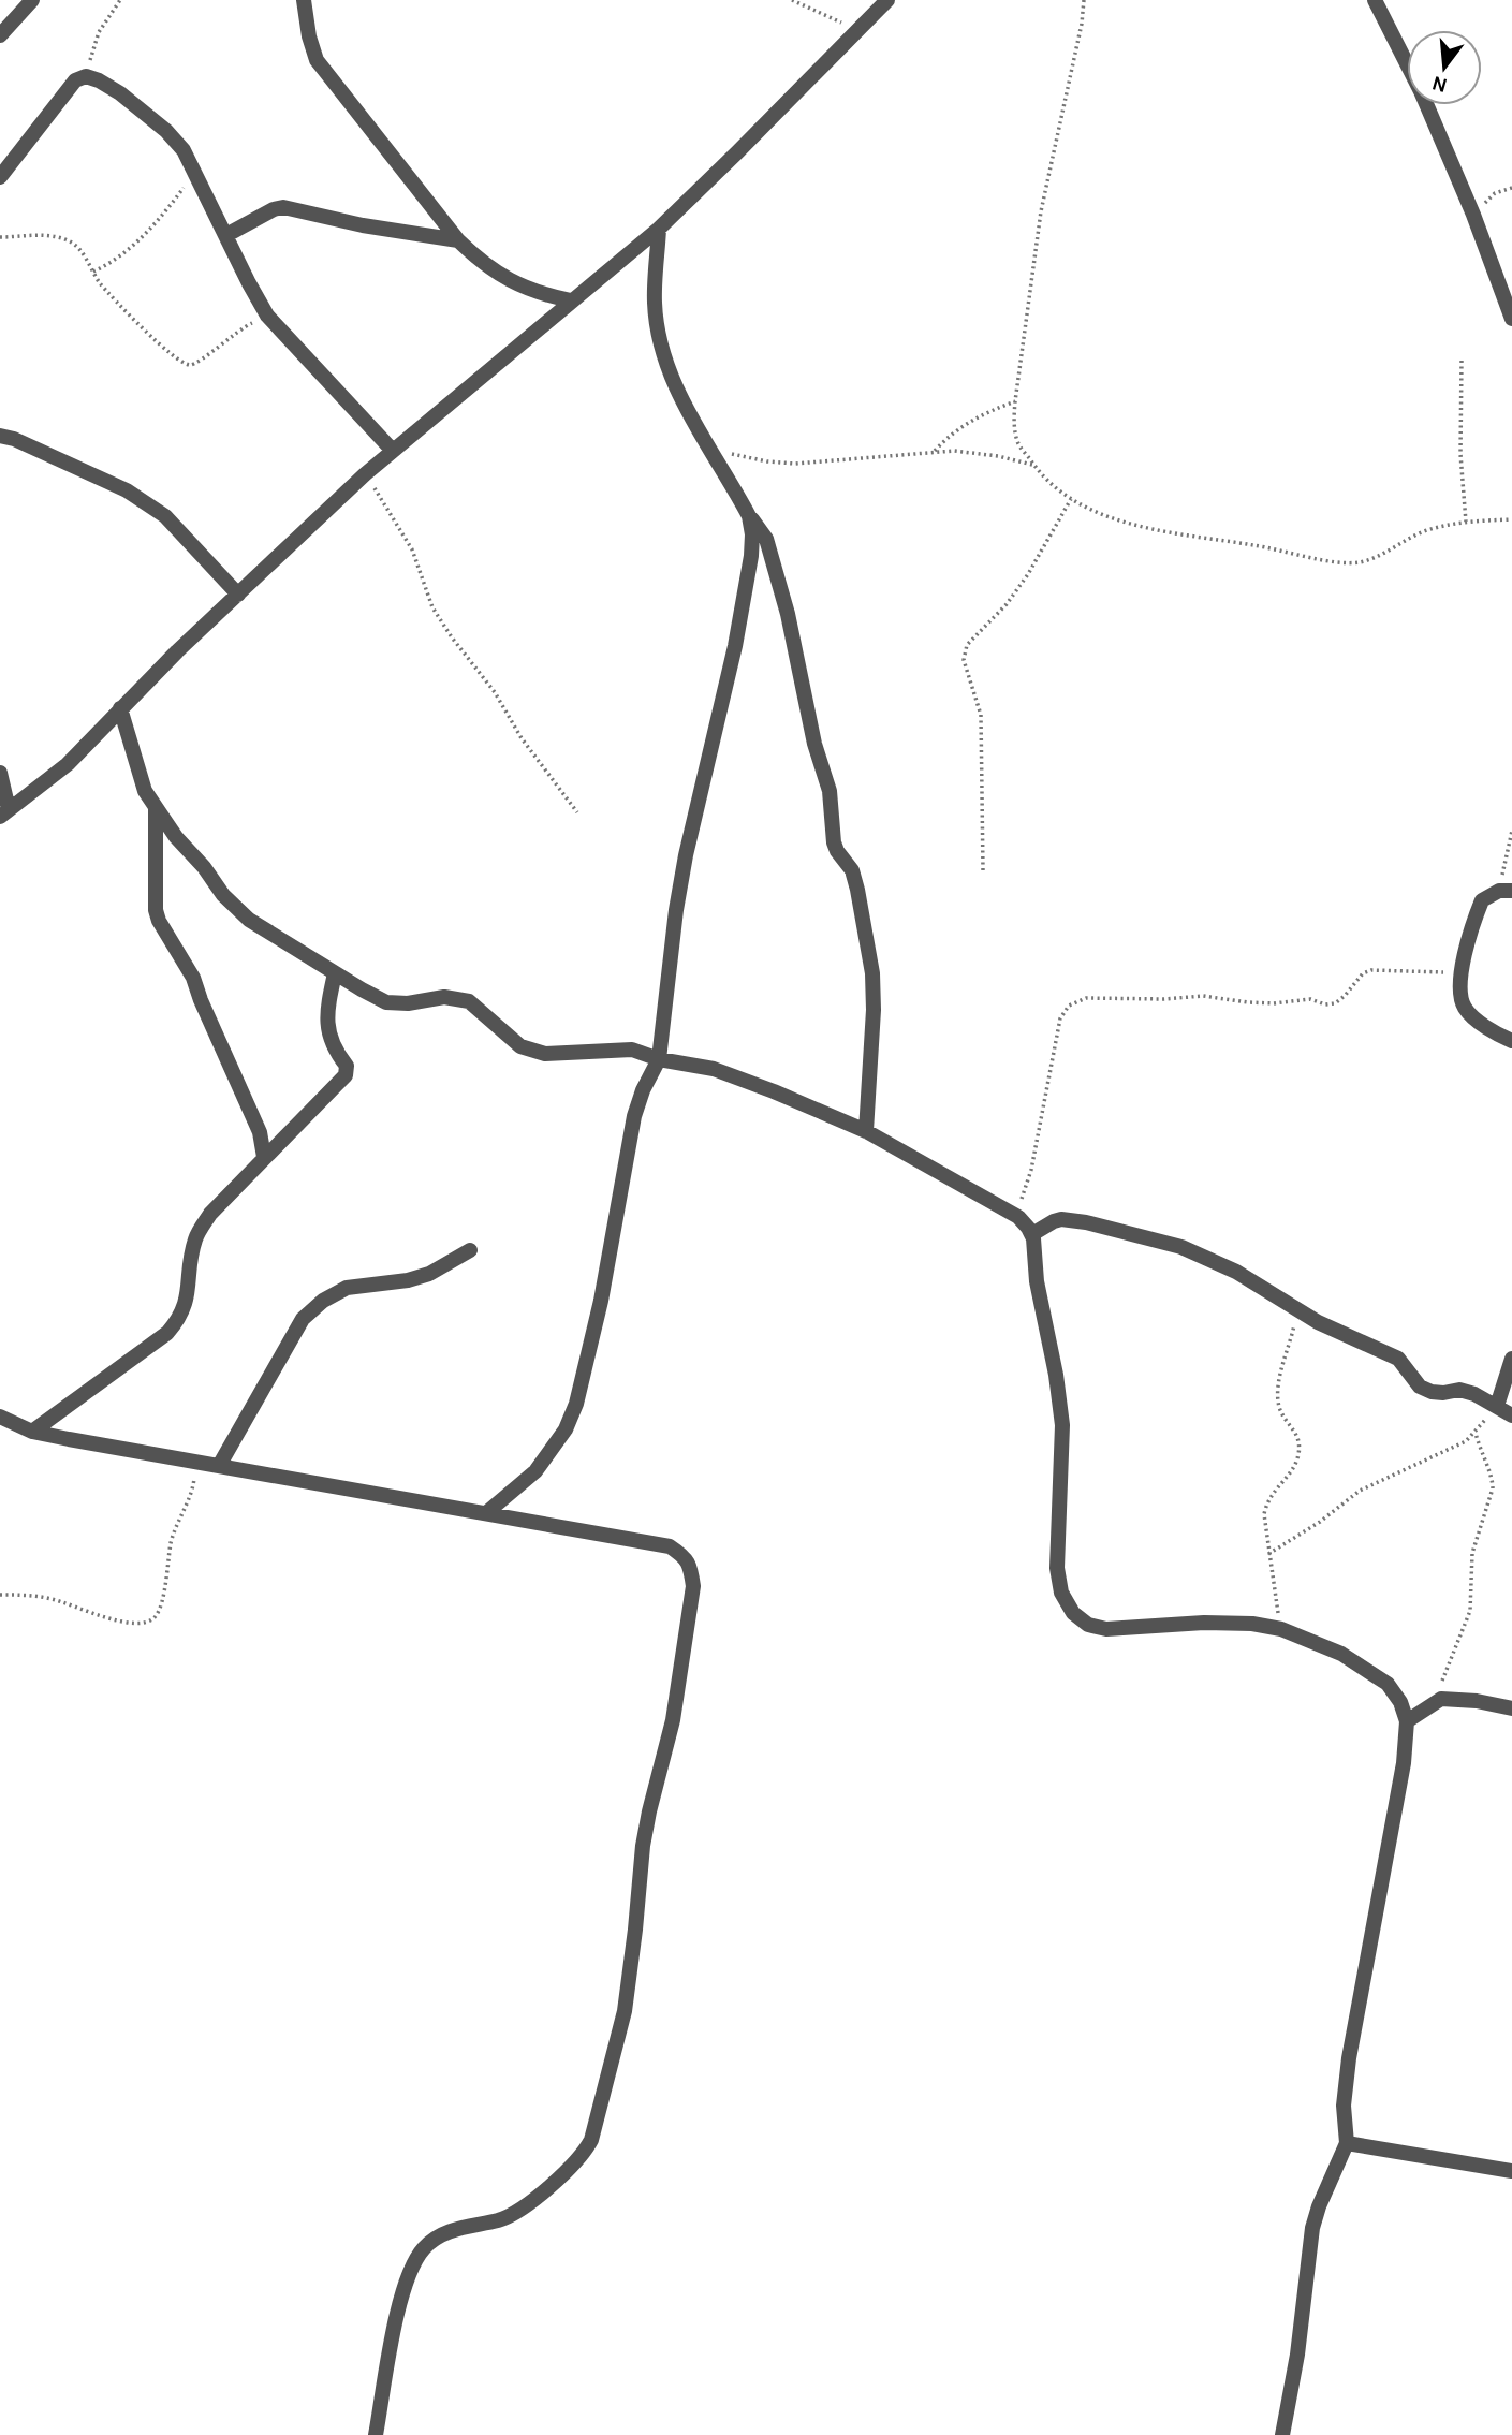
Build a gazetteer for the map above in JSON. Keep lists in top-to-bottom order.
{
  "north": "bottom"
}
